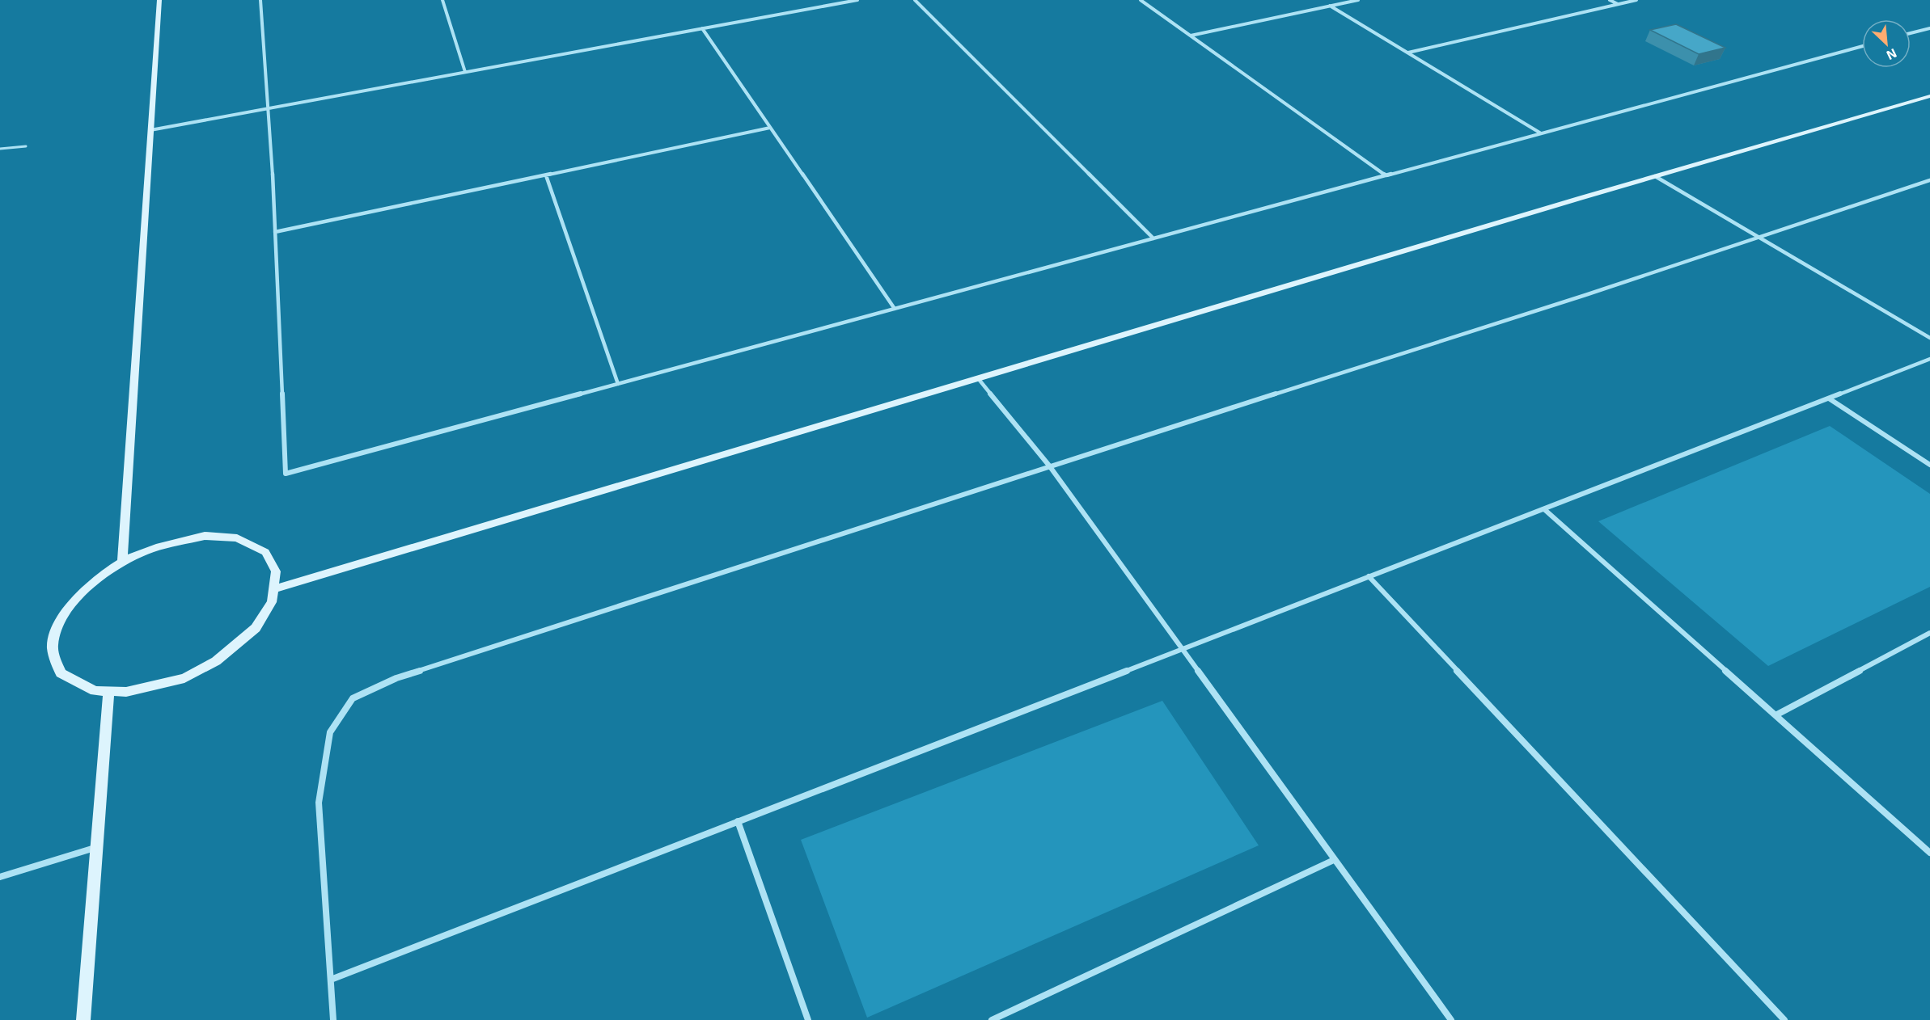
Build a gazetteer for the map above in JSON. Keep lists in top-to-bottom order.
{
  "north": "bottom right"
}
